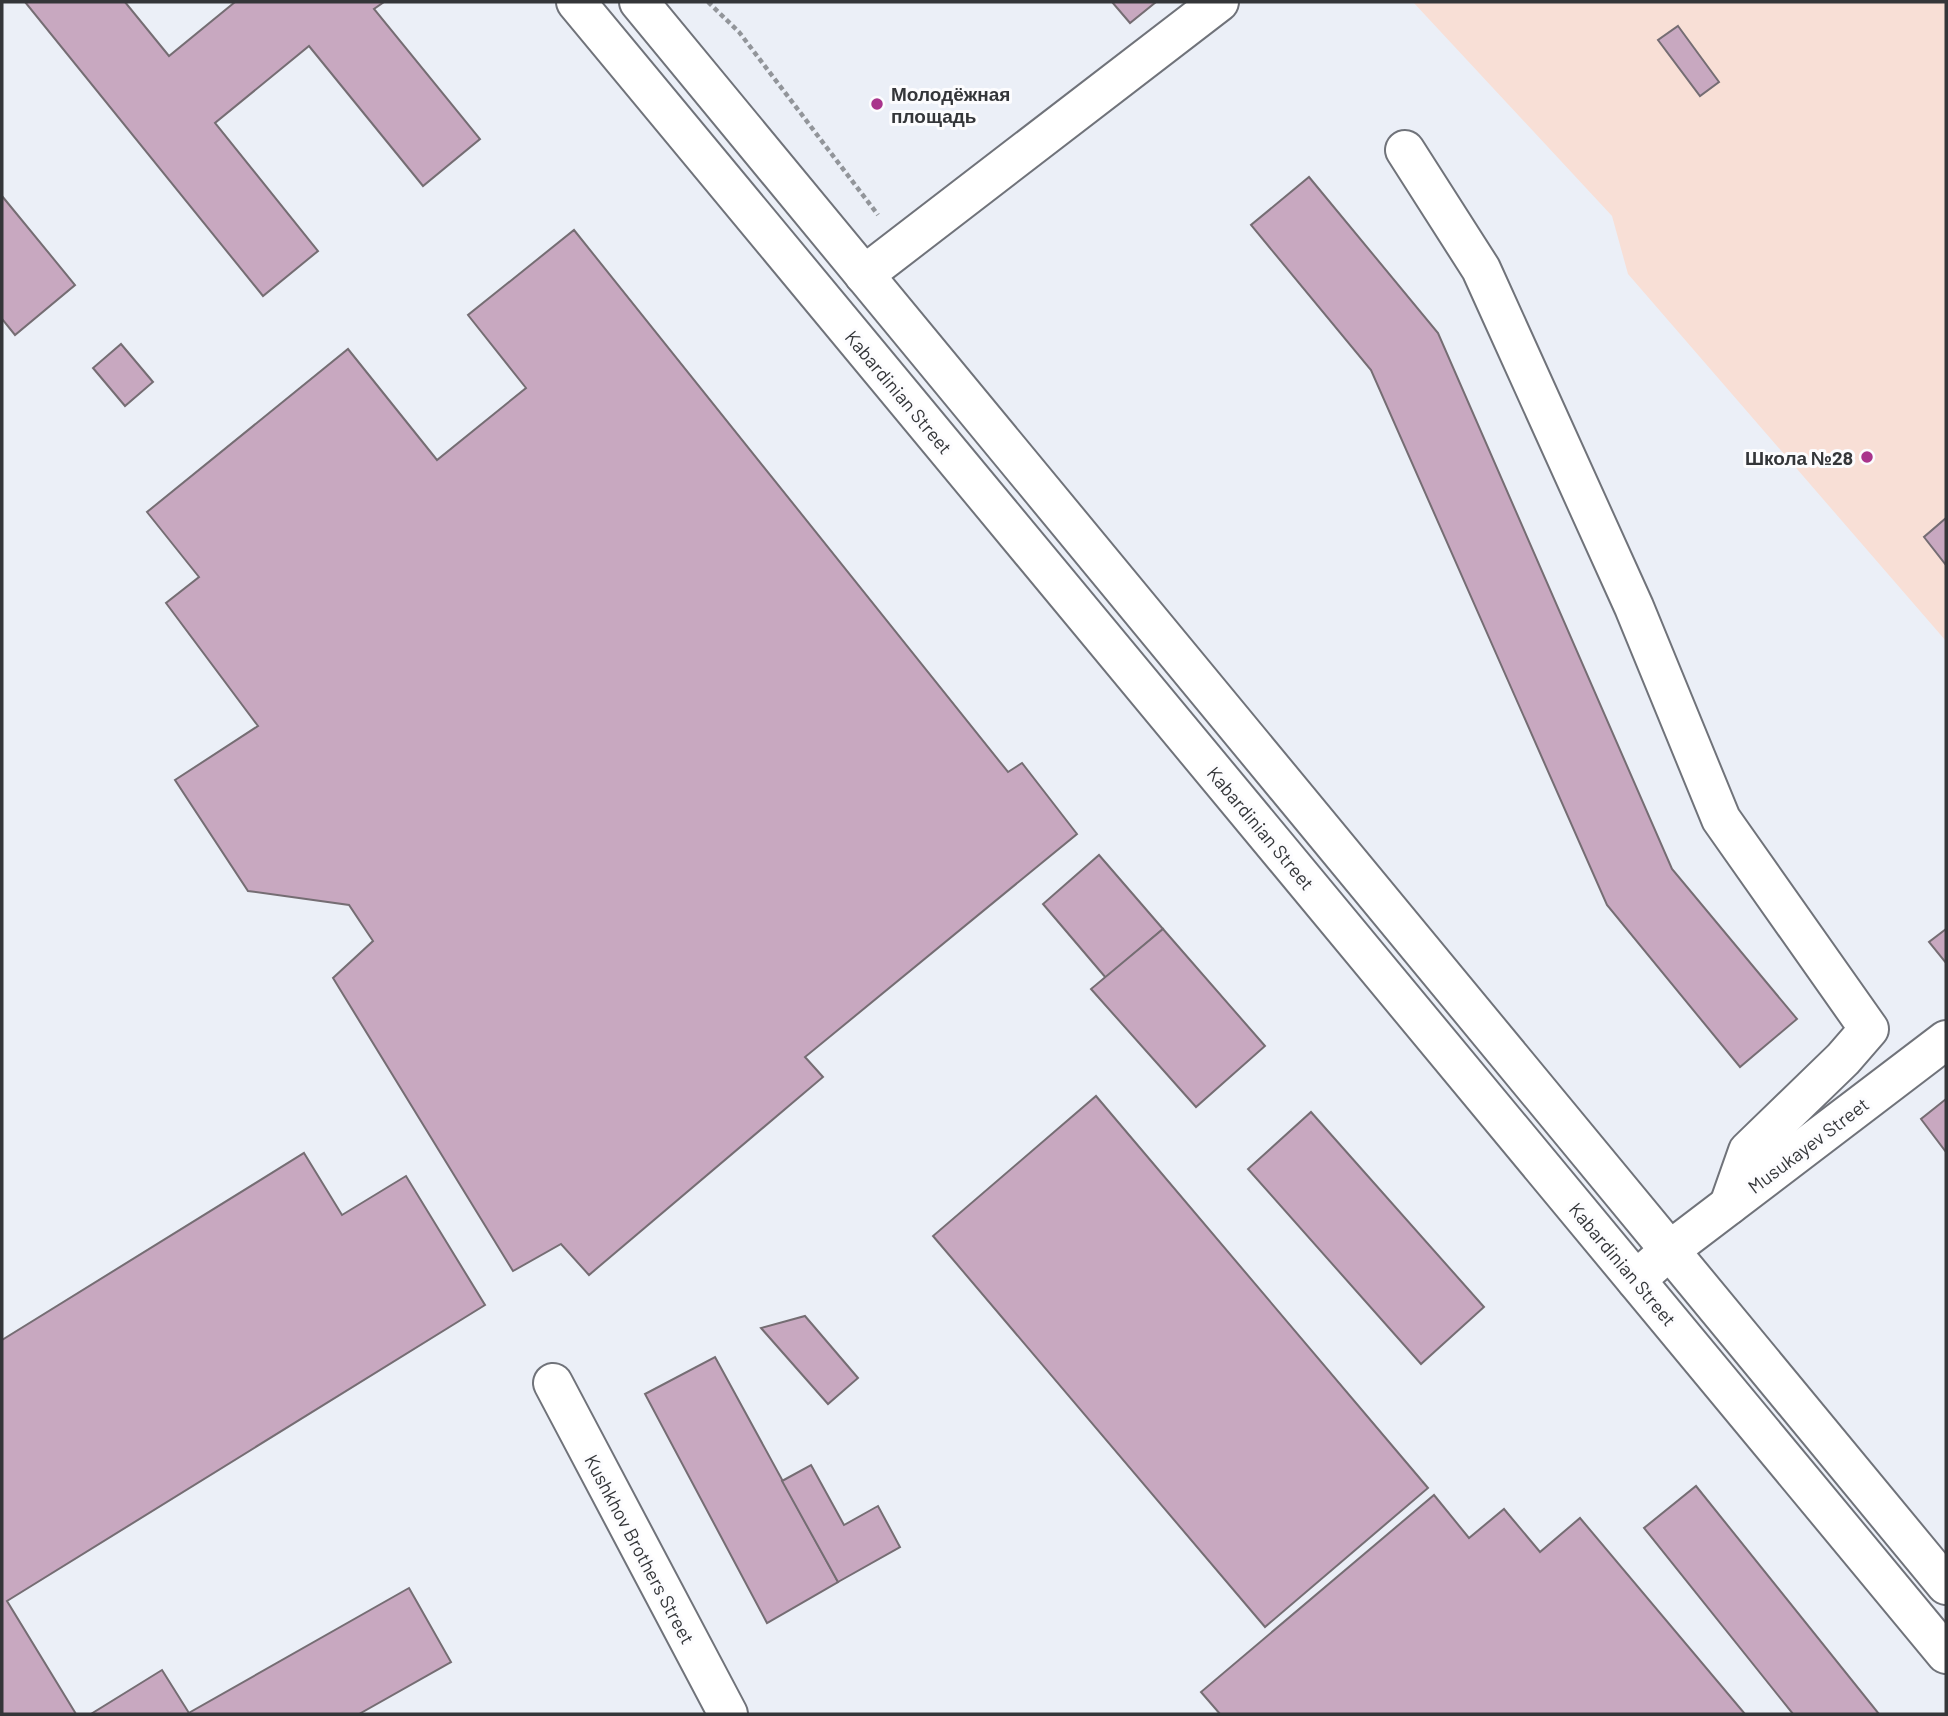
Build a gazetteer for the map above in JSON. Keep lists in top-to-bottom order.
{
  "streets": {
    "main road": ["Kabardinian Street", "Musukayev Street", "Kushkhov Brothers Street"]
  },
  "crossings": [
    ["Kabardinian Street", "Musukayev Street"]
  ],
  "places": ["Молодёжная площадь", "Школа №28"]
}
